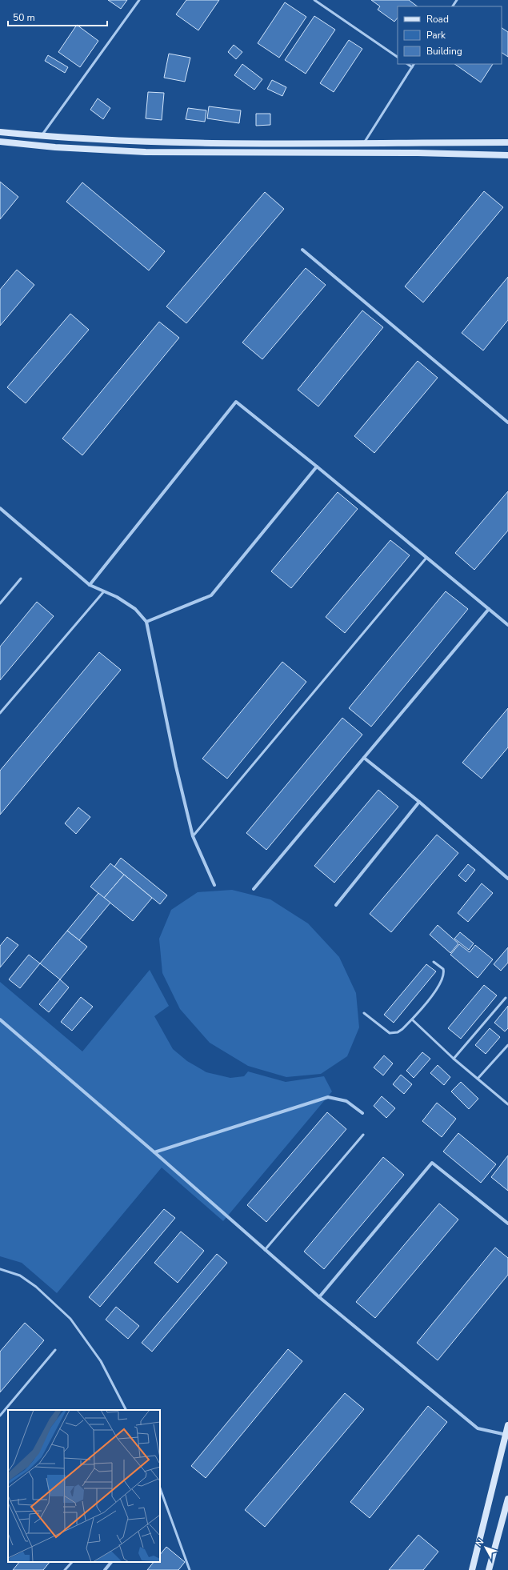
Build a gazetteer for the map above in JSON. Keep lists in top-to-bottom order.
{
  "legend": ["Road", "Park", "Building"],
  "scale_bar": "50 m",
  "north": "top left"
}
